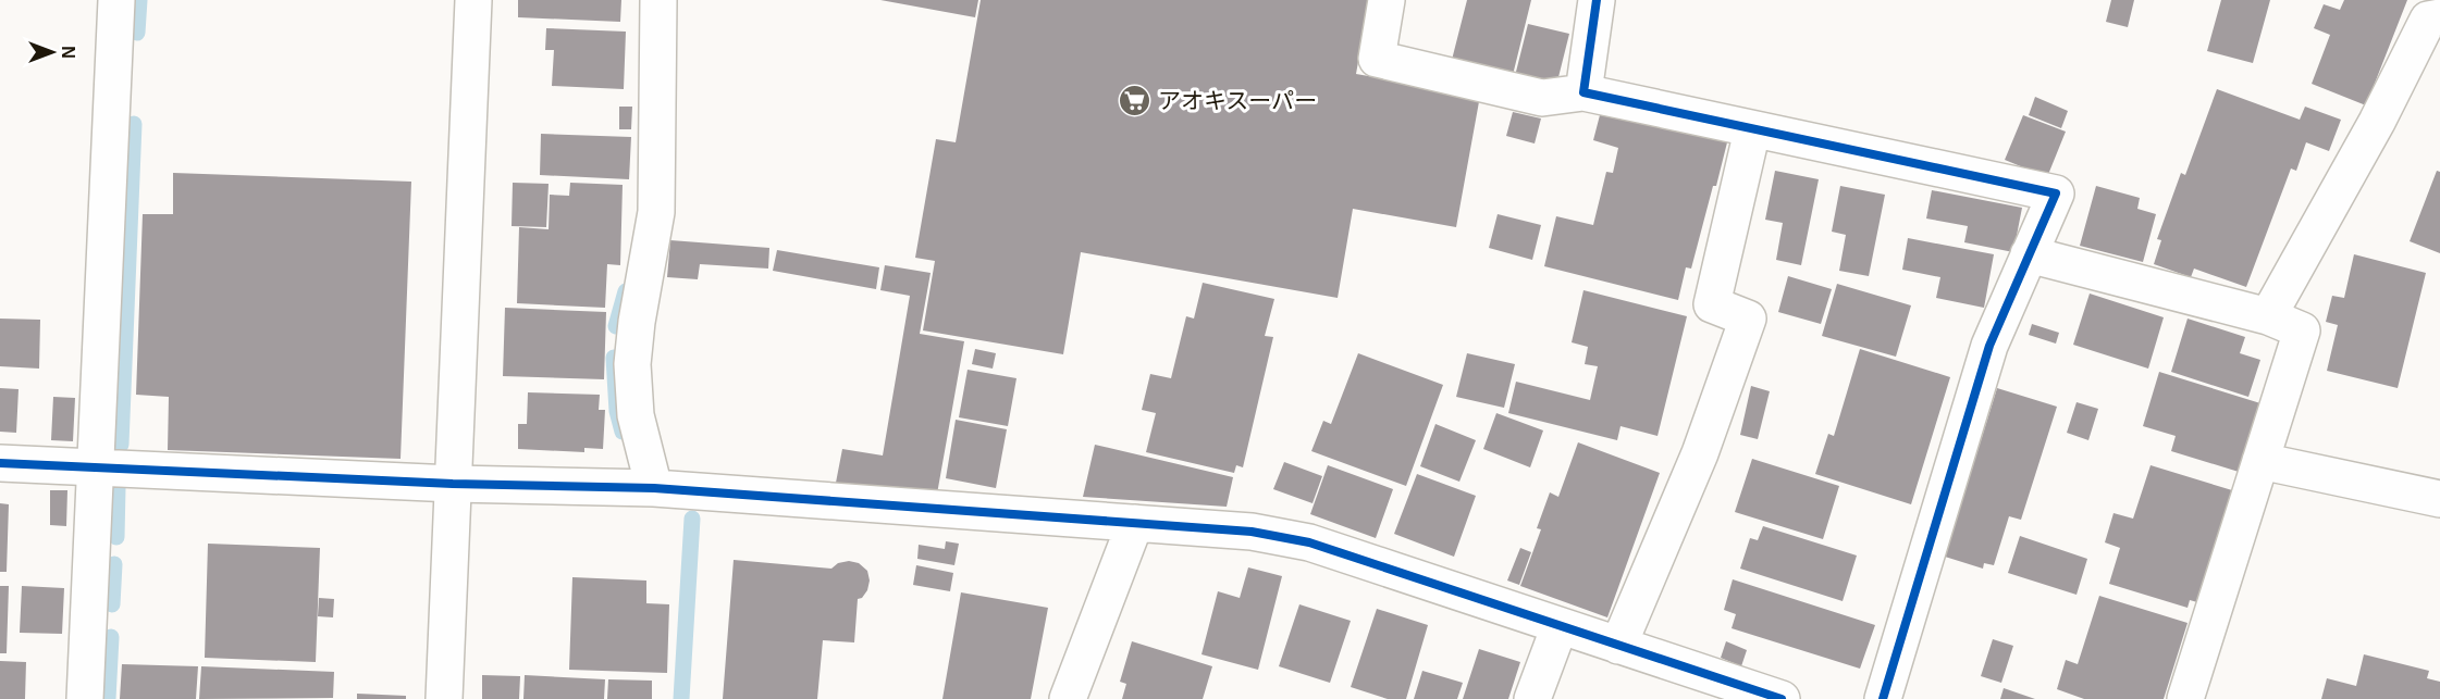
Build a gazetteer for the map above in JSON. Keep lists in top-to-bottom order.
{
  "places": {
    "supermarket": ["アオキスーパー"]
  },
  "north": "right"
}
